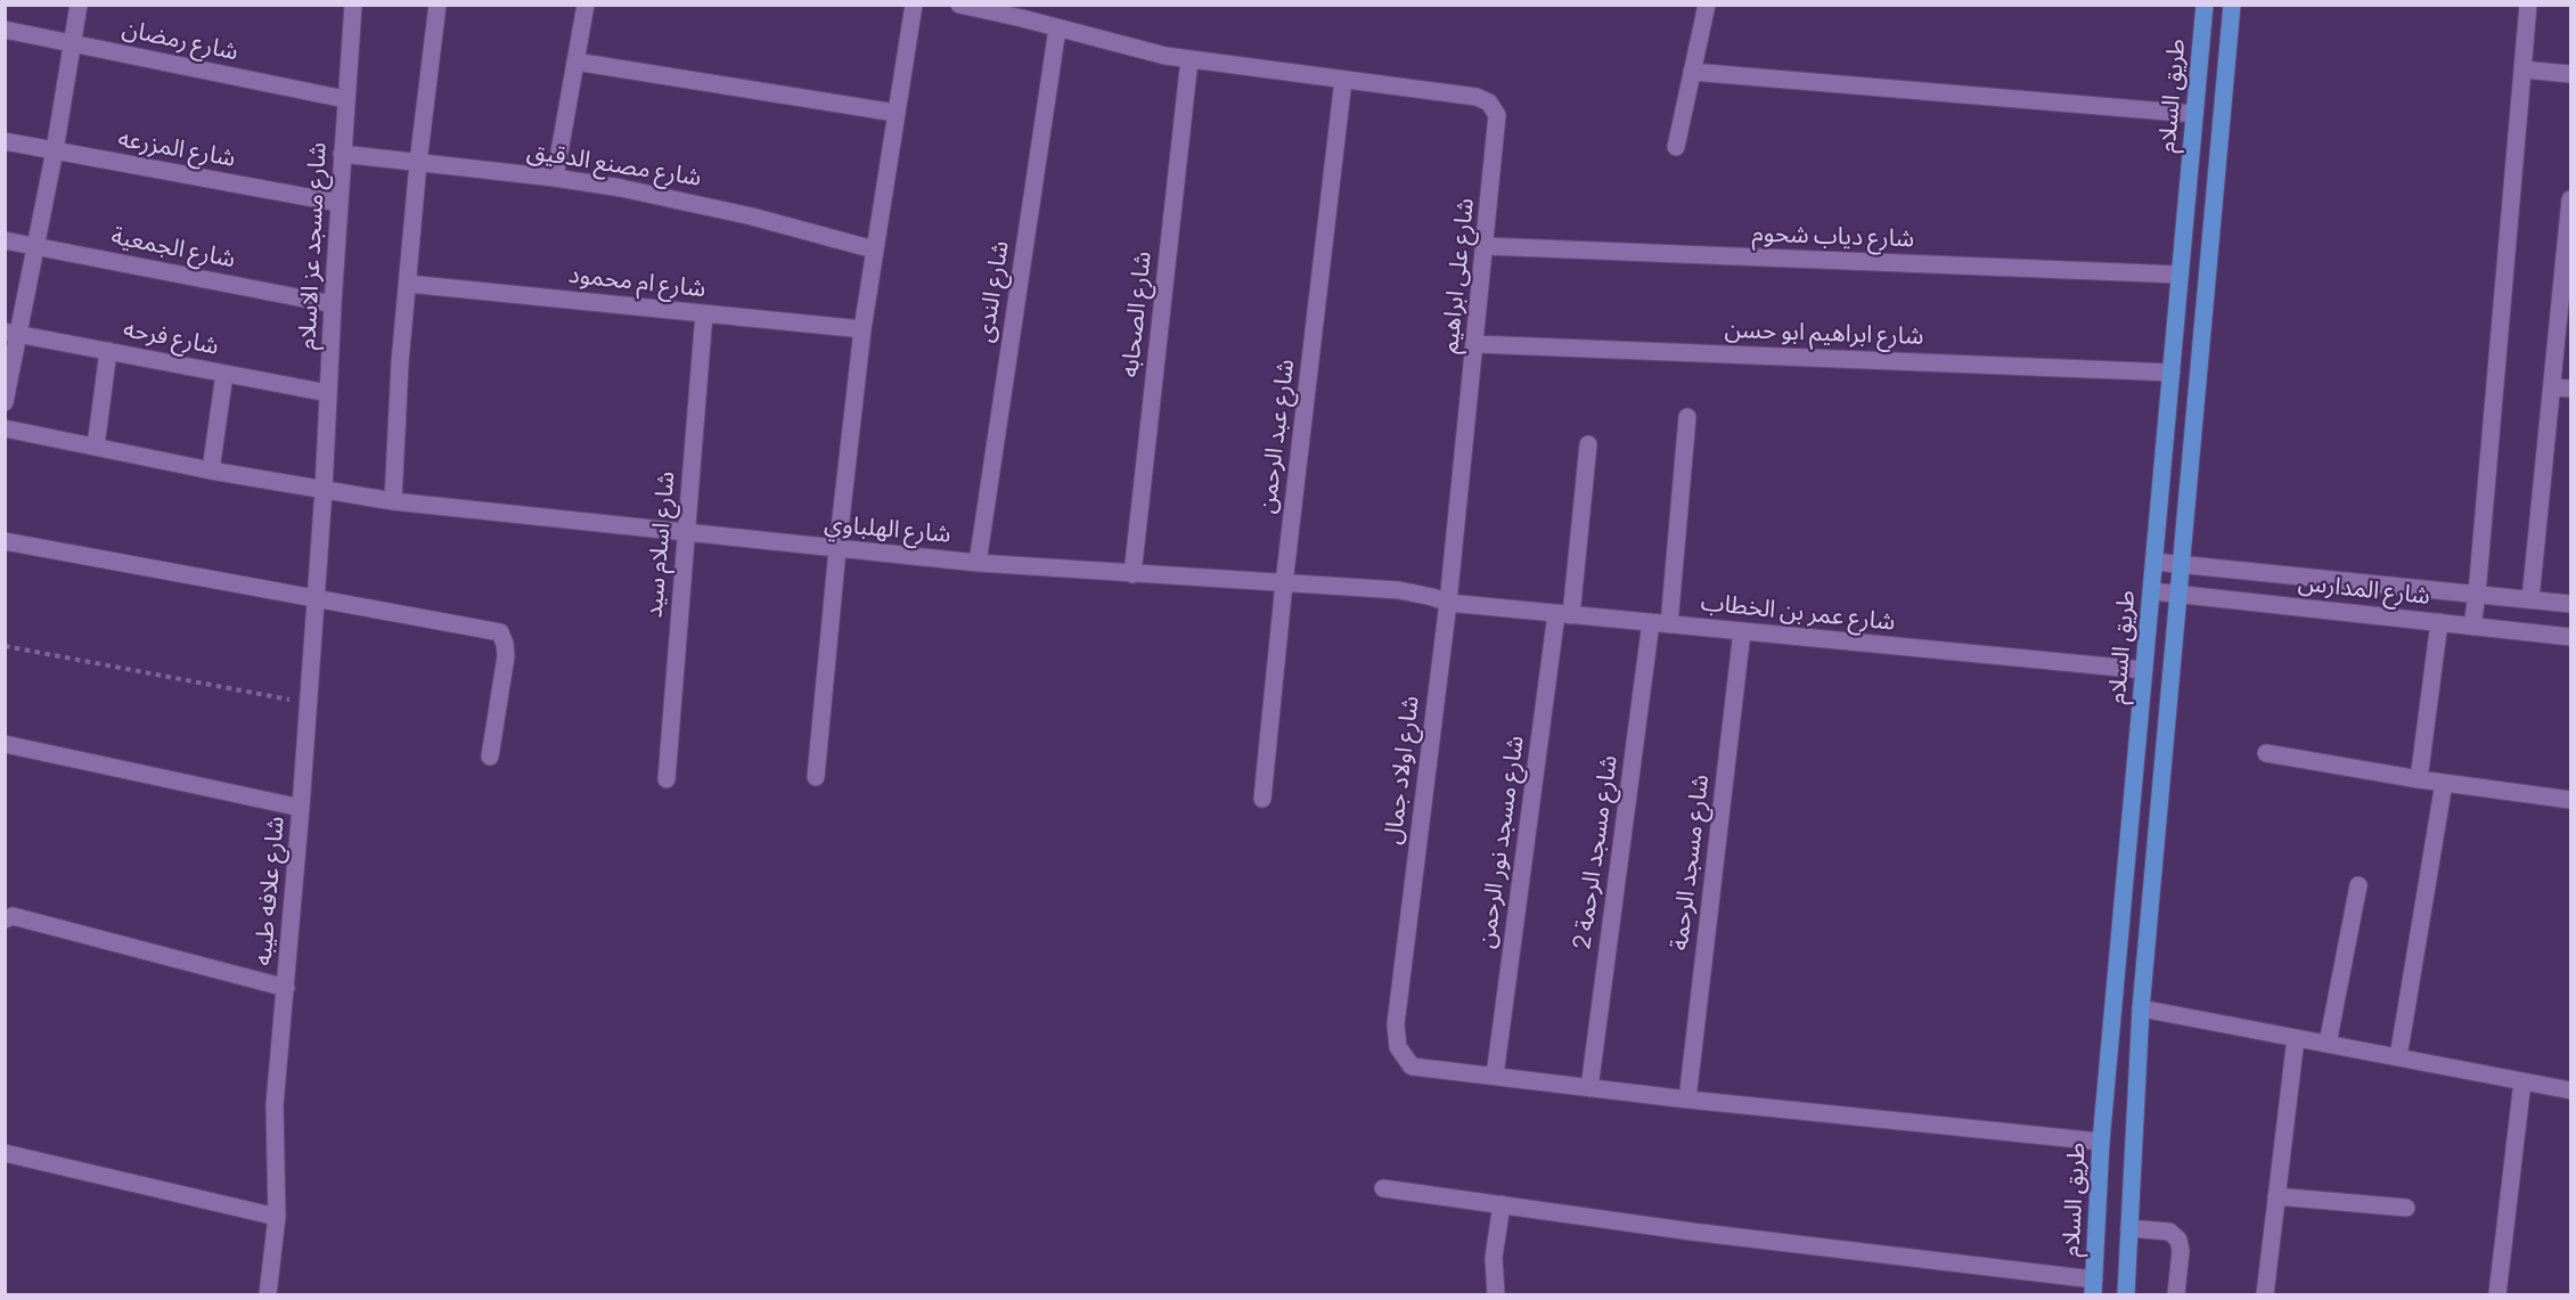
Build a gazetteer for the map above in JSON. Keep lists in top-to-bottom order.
{
  "streets": {
    "main road": ["طريق السلام"],
    "street": [
      "شارع رمضان",
      "شارع المزرعه",
      "شارع مصنع الدقيق",
      "شارع دياب شحوم",
      "شارع مسجد عز الاسلام",
      "شارع الجمعية",
      "شارع على ابراهيم",
      "شارع ام محمود",
      "شارع الندى",
      "شارع الصحابه",
      "شارع ابراهيم ابو حسن",
      "شارع فرحه",
      "شارع عبد الرحمن",
      "شارع الهلباوي",
      "شارع اسلام سيد",
      "شارع المدارس",
      "شارع عمر بن الخطاب",
      "شارع اولاد جمال",
      "شارع مسجد نور الرحمن",
      "شارع مسجد الرحمة 2",
      "شارع مسجد الرحمة",
      "شارع علافه طيبه"
    ]
  },
  "crossings": [
    ["شارع رمضان", "شارع مسجد عز الاسلام"],
    ["طريق السلام", "شارع دياب شحوم"],
    ["طريق السلام", "شارع ابراهيم ابو حسن"],
    ["طريق السلام", "شارع المدارس"],
    ["طريق السلام", "شارع عمر بن الخطاب"],
    ["طريق السلام", "شارع اولاد جمال"],
    ["شارع المزرعه", "شارع مسجد عز الاسلام"],
    ["شارع مصنع الدقيق", "شارع مسجد عز الاسلام"],
    ["شارع دياب شحوم", "شارع على ابراهيم"],
    ["شارع مسجد عز الاسلام", "شارع الجمعية"],
    ["شارع مسجد عز الاسلام", "شارع فرحه"],
    ["شارع مسجد عز الاسلام", "شارع الهلباوي"],
    ["شارع مسجد عز الاسلام", "شارع علافه طيبه"],
    ["شارع على ابراهيم", "شارع الندى"],
    ["شارع على ابراهيم", "شارع الصحابه"],
    ["شارع على ابراهيم", "شارع ابراهيم ابو حسن"],
    ["شارع على ابراهيم", "شارع عبد الرحمن"],
    ["شارع على ابراهيم", "شارع الهلباوي"],
    ["شارع على ابراهيم", "شارع عمر بن الخطاب"],
    ["شارع على ابراهيم", "شارع اولاد جمال"],
    ["شارع ام محمود", "شارع اسلام سيد"],
    ["شارع الندى", "شارع الهلباوي"],
    ["شارع الصحابه", "شارع الهلباوي"],
    ["شارع عبد الرحمن", "شارع الهلباوي"],
    ["شارع الهلباوي", "شارع اسلام سيد"],
    ["شارع الهلباوي", "شارع عمر بن الخطاب"],
    ["شارع الهلباوي", "شارع اولاد جمال"],
    ["شارع الهلباوي", "شارع علافه طيبه"],
    ["شارع عمر بن الخطاب", "شارع اولاد جمال"],
    ["شارع عمر بن الخطاب", "شارع مسجد نور الرحمن"],
    ["شارع عمر بن الخطاب", "شارع مسجد الرحمة 2"],
    ["شارع عمر بن الخطاب", "شارع مسجد الرحمة"],
    ["شارع اولاد جمال", "شارع مسجد نور الرحمن"],
    ["شارع اولاد جمال", "شارع مسجد الرحمة 2"],
    ["شارع اولاد جمال", "شارع مسجد الرحمة"]
  ]
}
